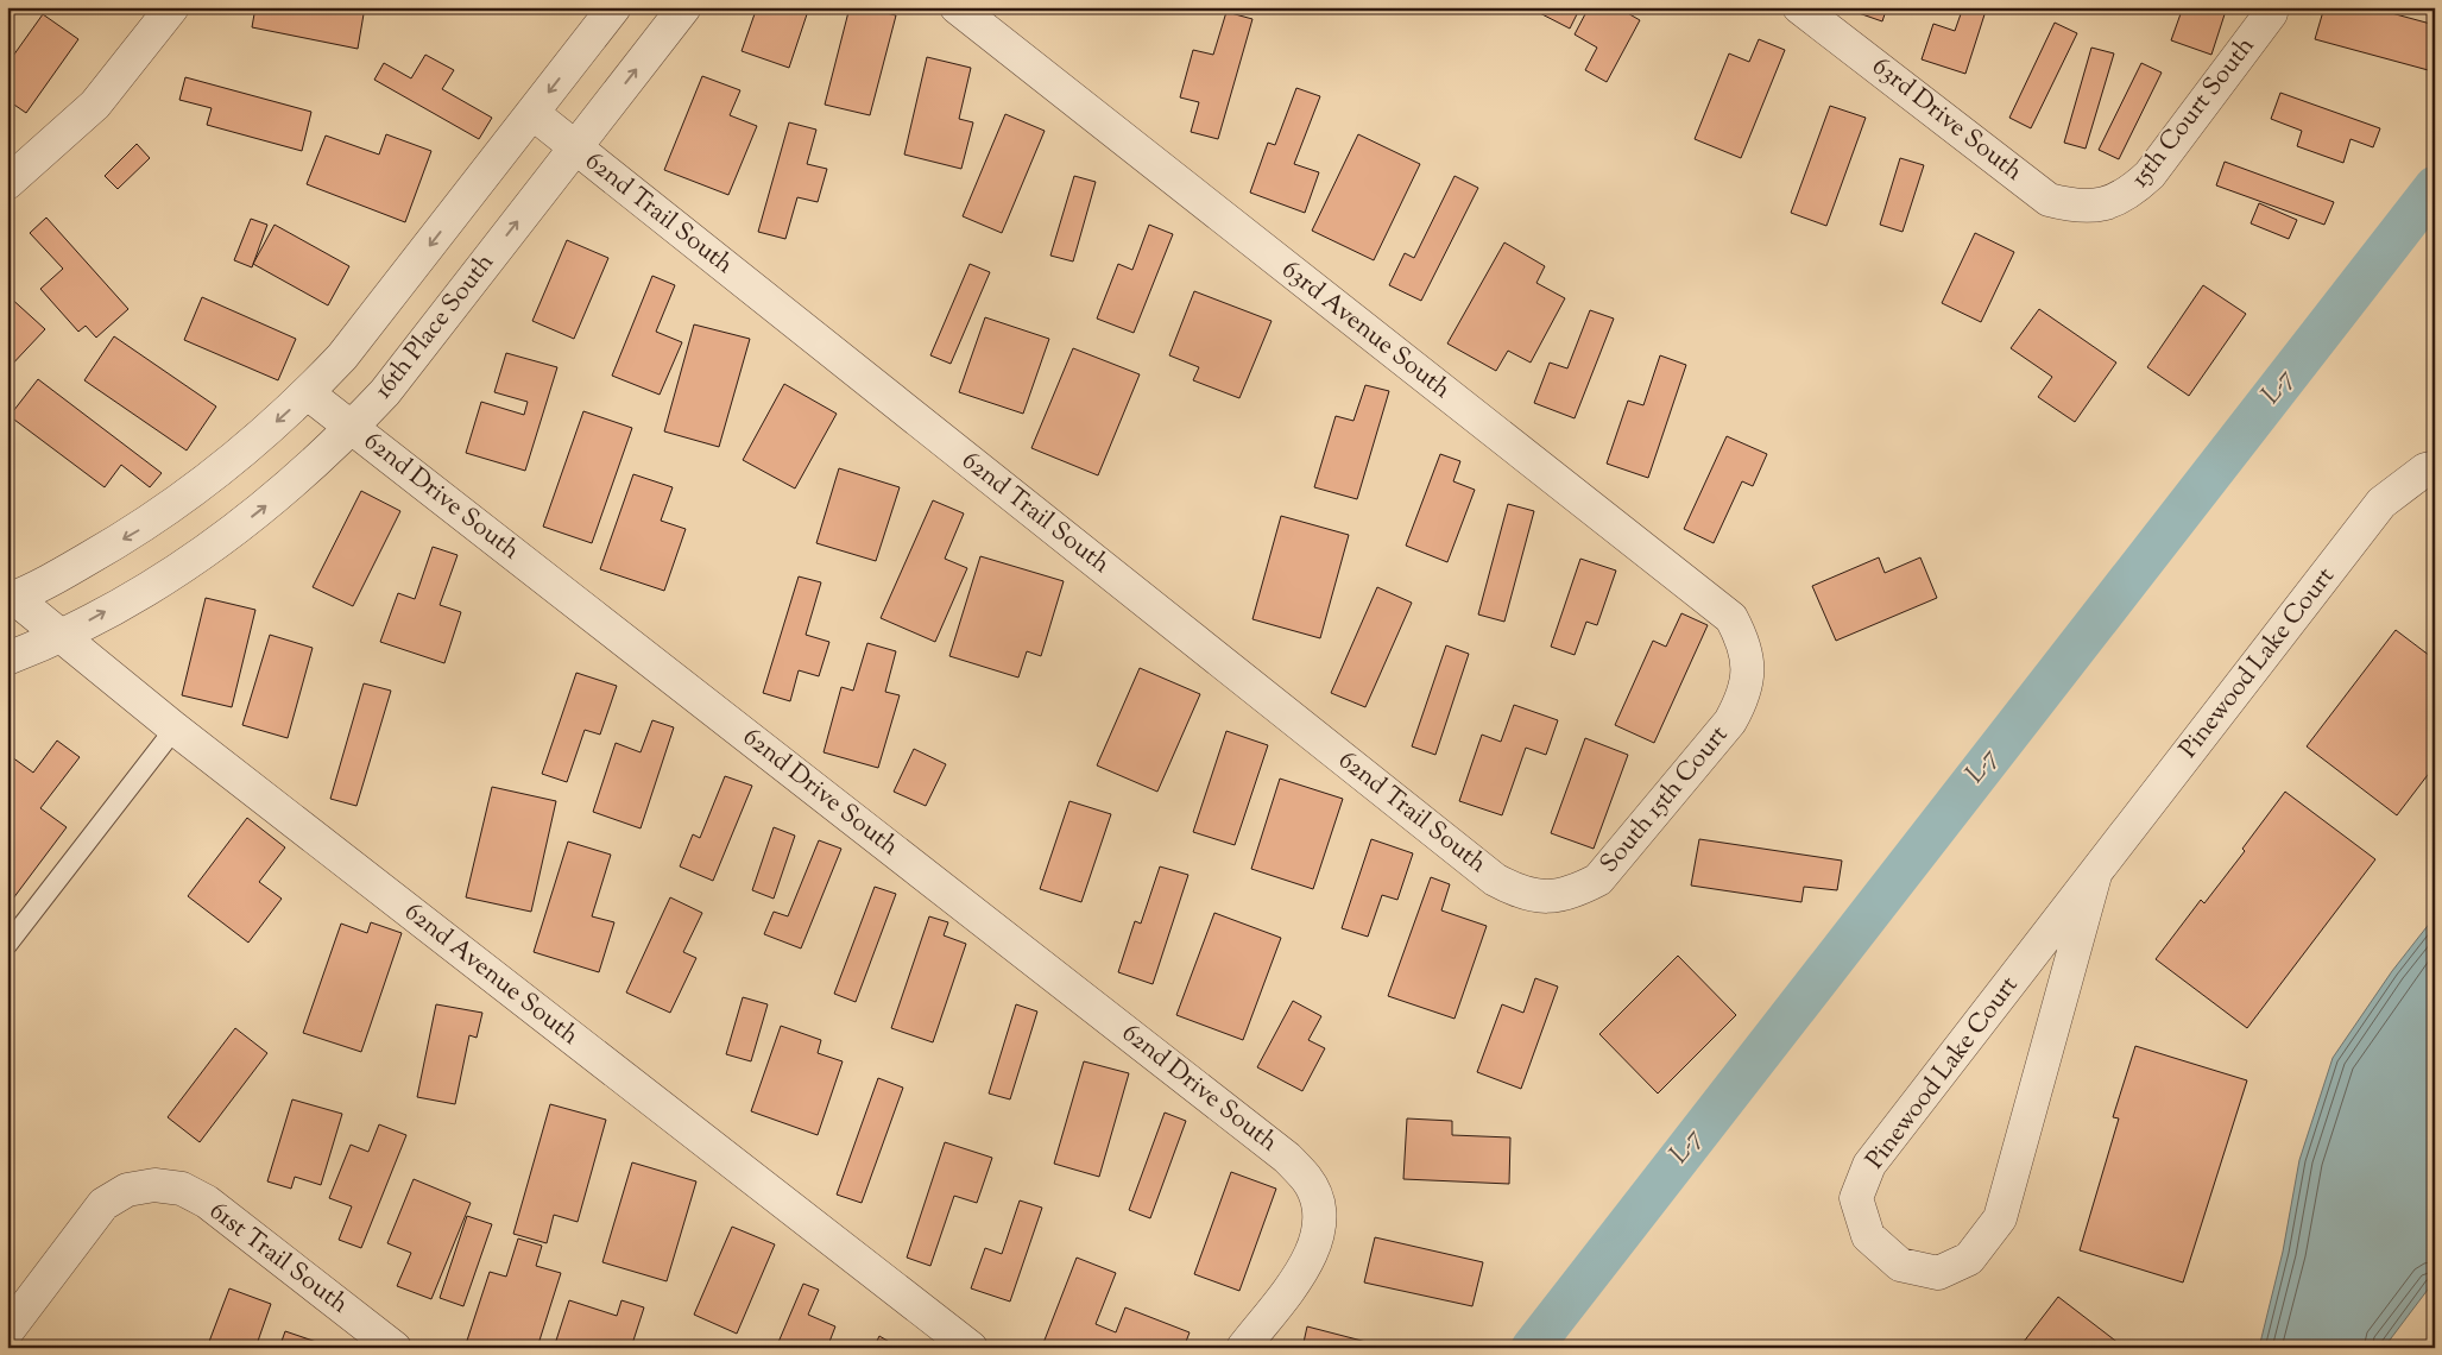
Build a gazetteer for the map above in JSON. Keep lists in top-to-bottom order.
{
  "streets": {
    "street": [
      "15th Court South",
      "63rd Drive South",
      "62nd Trail South",
      "16th Place South",
      "63rd Avenue South",
      "62nd Drive South",
      "Pinewood Lake Court",
      "South 15th Court",
      "62nd Avenue South",
      "61st Trail South"
    ]
  },
  "crossings": [
    ["15th Court South", "63rd Drive South"],
    ["62nd Trail South", "16th Place South"],
    ["62nd Trail South", "South 15th Court"],
    ["16th Place South", "62nd Drive South"],
    ["16th Place South", "62nd Avenue South"],
    ["63rd Avenue South", "South 15th Court"]
  ],
  "water": ["L-7"]
}
